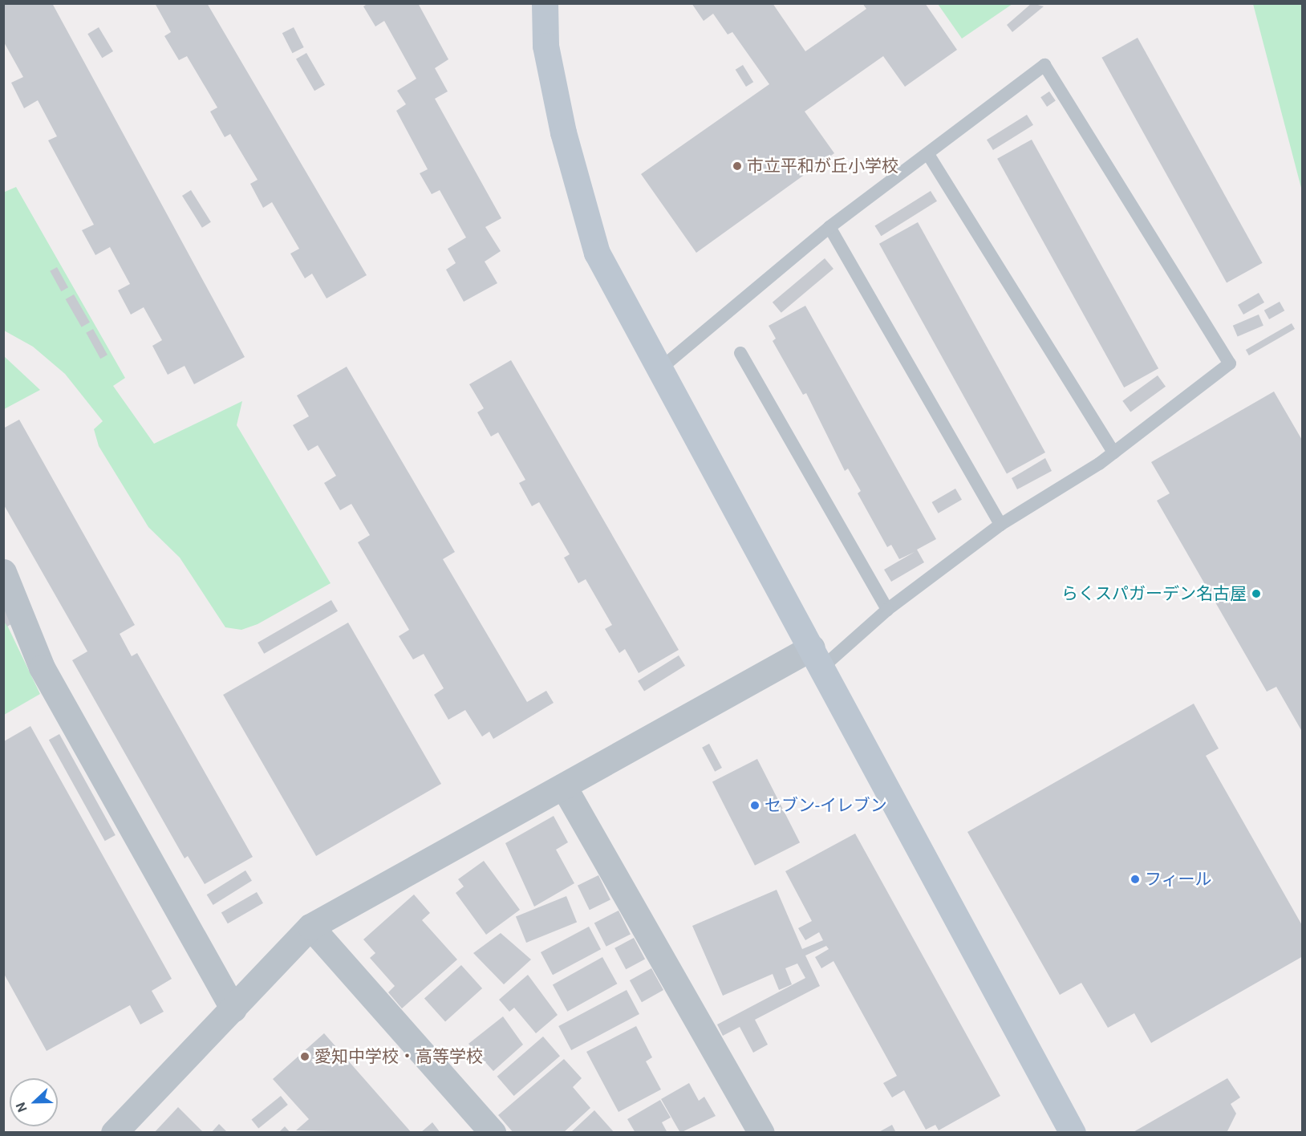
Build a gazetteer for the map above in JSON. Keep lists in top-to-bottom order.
{
  "places": [
    "市立平和が丘小学校",
    "らくスパガーデン名古屋",
    "セブン-イレブン",
    "フィール",
    "愛知中学校・高等学校"
  ],
  "north": "left"
}
